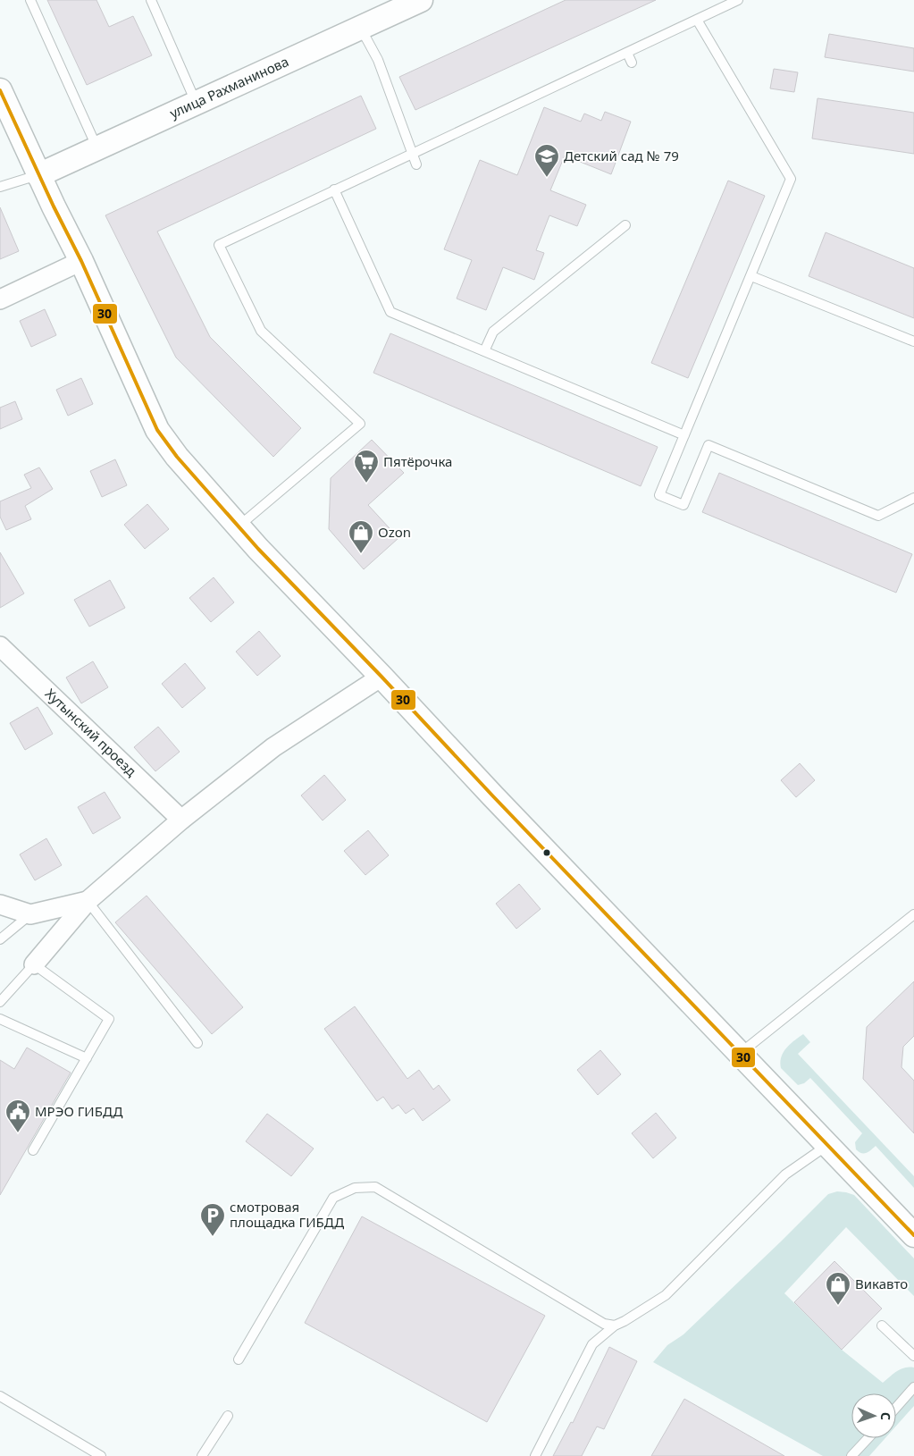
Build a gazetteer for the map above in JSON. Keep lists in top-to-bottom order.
{
  "streets": {
    "street": ["улица Рахманинова", "Хутынский проезд"]
  },
  "places": {
    "school or university": ["Детский сад № 79"],
    "supermarket": ["Пятёрочка"],
    "shop": ["Ozon", "Викавто"],
    "public building": ["МРЭО ГИБДД"],
    "parking": ["смотровая площадка ГИБДД"]
  },
  "lines": ["transit line 30"],
  "north": "right"
}
